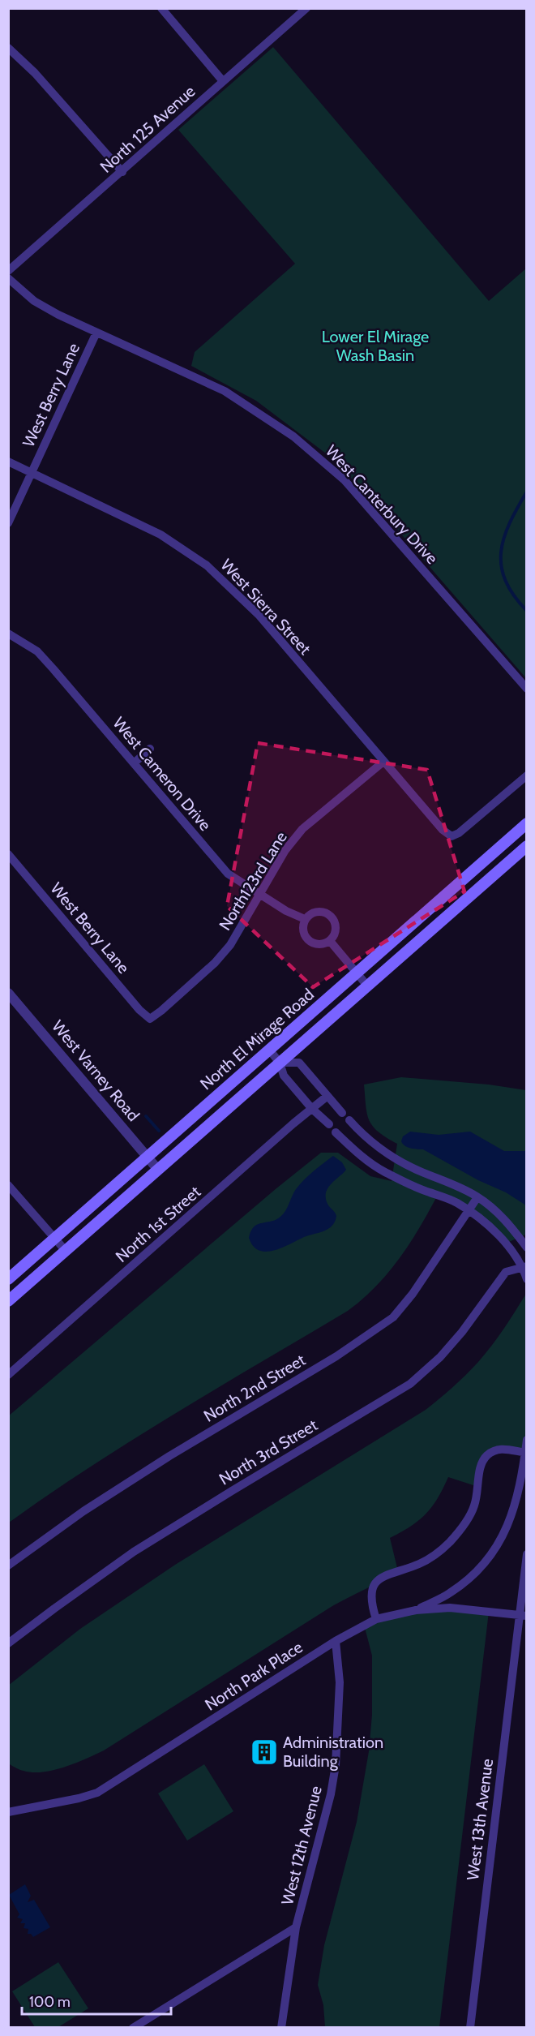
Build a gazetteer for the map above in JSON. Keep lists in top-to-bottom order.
{
  "streets": {
    "main road": ["North El Mirage Road"],
    "street": [
      "North 125 Avenue",
      "West Berry Lane",
      "West Canterbury Drive",
      "West Sierra Street",
      "West Cameron Drive",
      "North123rd Lane",
      "West Varney Road",
      "North 1st Street",
      "North 2nd Street",
      "North 3rd Street",
      "North Park Place",
      "West 13th Avenue",
      "West 12th Avenue"
    ]
  },
  "crossings": [
    ["West Berry Lane", "West Canterbury Drive"],
    ["West Berry Lane", "West Sierra Street"],
    ["West Berry Lane", "North123rd Lane"],
    ["West Sierra Street", "North123rd Lane"],
    ["West Cameron Drive", "North123rd Lane"],
    ["North El Mirage Road", "West Varney Road"],
    ["North Park Place", "West 13th Avenue"],
    ["North Park Place", "West 12th Avenue"]
  ],
  "parks": ["Lower El Mirage Wash Basin"],
  "places": {
    "building": ["Administration Building"]
  },
  "scale_bar": "100 m"
}
